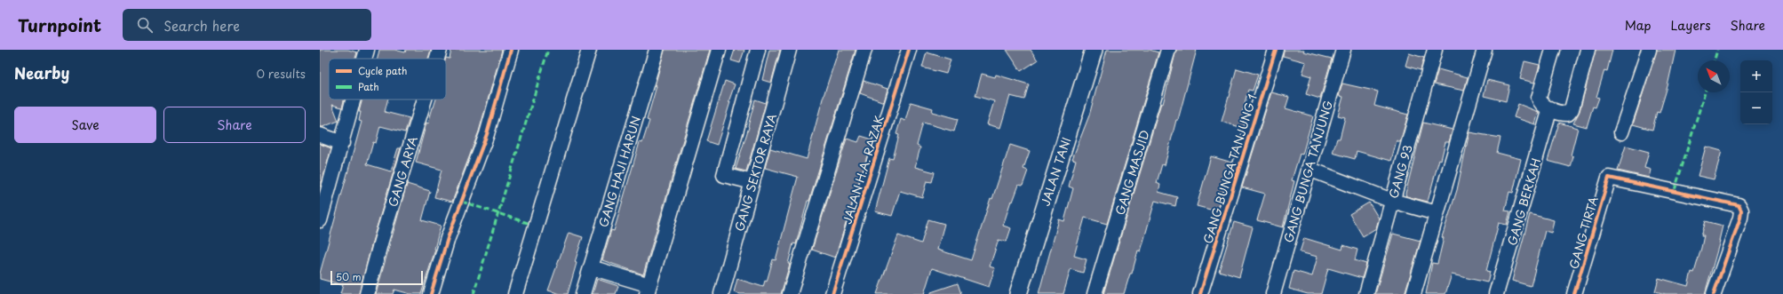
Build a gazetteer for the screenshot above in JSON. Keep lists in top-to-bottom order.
{
  "streets": {
    "street": [
      "GANG BUNGA TANJUNG 1",
      "JALAN H.A. RAZAK",
      "GANG ARYA",
      "GANG HAJI HARUN",
      "JALAN TANI",
      "GANG BUNGA TANJUNG",
      "GANG 93",
      "GANG SEKTOR RAYA",
      "GANG MASJID",
      "GANG BERKAH",
      "GANG TIRTA"
    ]
  },
  "legend": ["Cycle path", "Path"],
  "scale_bar": "50 m",
  "north": "top left",
  "page": {
    "header": "Turnpoint",
    "search": "Search here",
    "nav": ["Map", "Layers", "Share"],
    "heading": ["Nearby", "0 results"],
    "map_buttons": ["+", "−"],
    "buttons": ["Save", "Share"],
    "scale": "50 m"
  }
}
